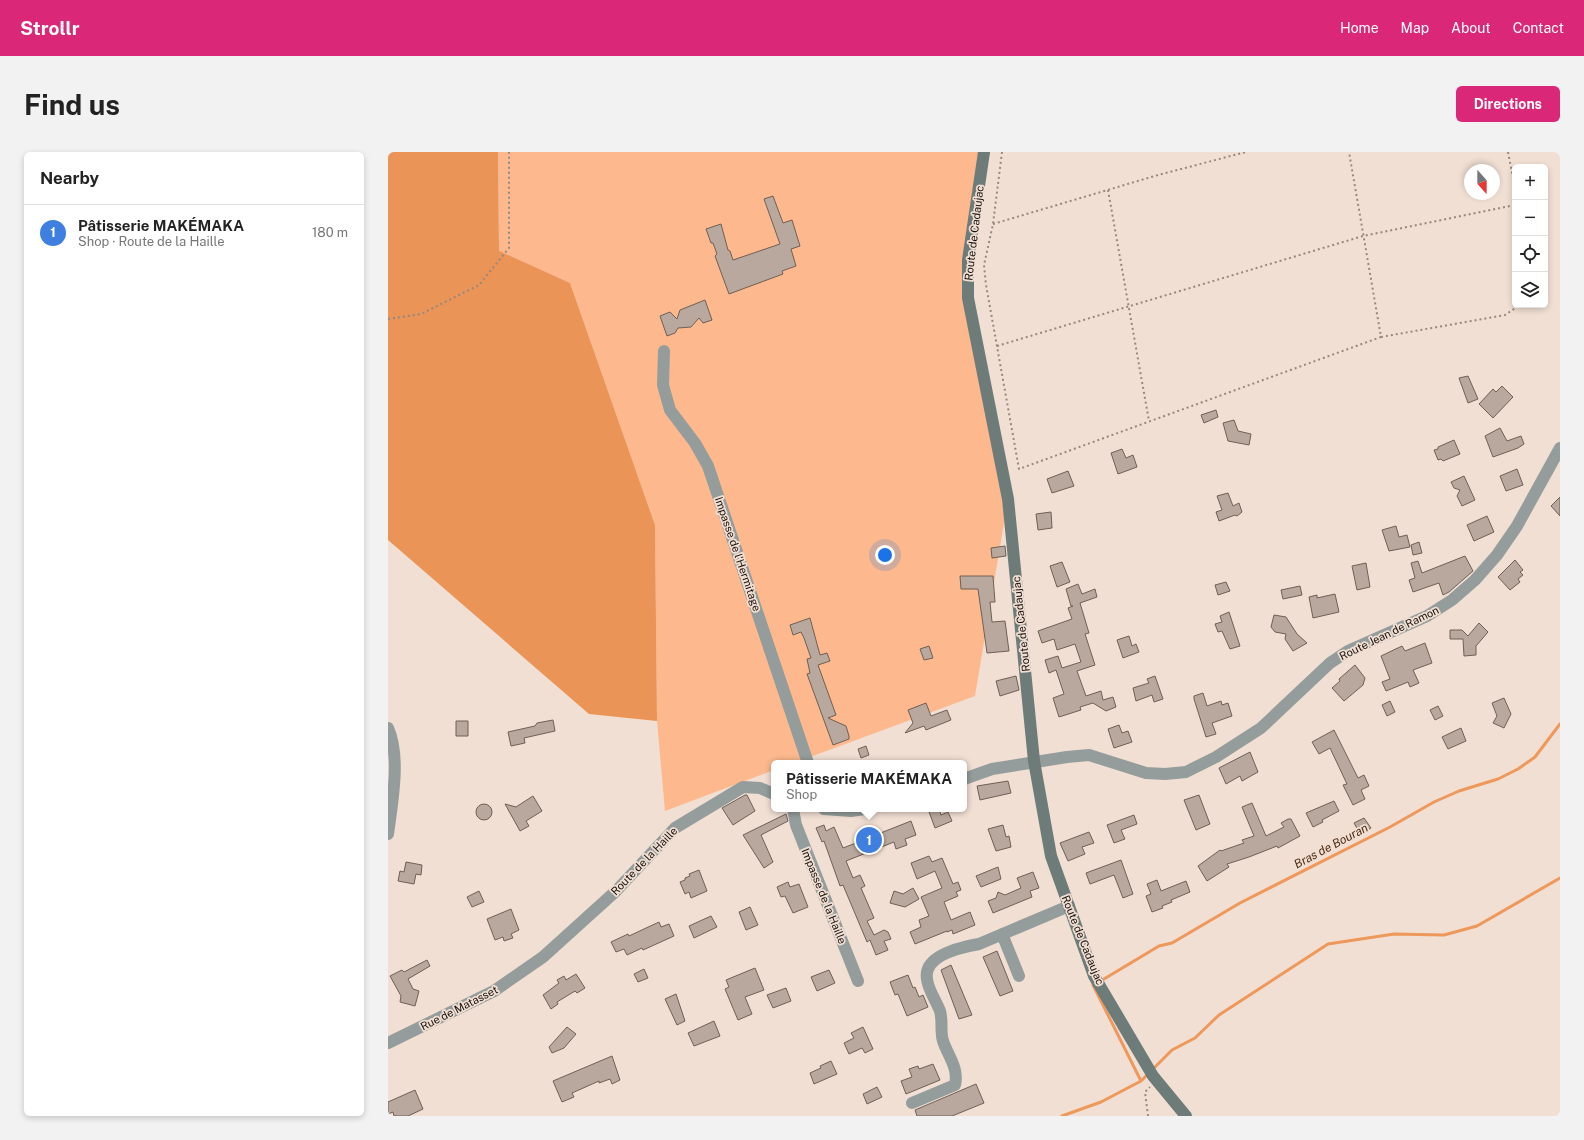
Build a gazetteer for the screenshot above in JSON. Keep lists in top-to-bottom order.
{
  "streets": {
    "street": [
      "Route de Cadaujac",
      "Impasse de l'Hermitage",
      "Route Jean de Ramon",
      "Route de la Haille",
      "Impasse de la Haille",
      "Rue de Matasset"
    ]
  },
  "crossings": [
    ["Route de Cadaujac", "Route Jean de Ramon"],
    ["Route de la Haille", "Rue de Matasset"]
  ],
  "water": ["Bras de Bouran"],
  "north": "bottom",
  "page": {
    "header": "Strollr",
    "nav": [
      "Home",
      "Map",
      "About",
      "Contact"
    ],
    "buttons": "Directions",
    "title": "Find us",
    "heading": "Nearby",
    "map_buttons": ["+", "−"],
    "list": [
      {
        "mark": "1",
        "name": "Pâtisserie MAKÉMAKA",
        "note": "Shop · Route de la Haille",
        "value": "180 m"
      }
    ],
    "popup": ["Pâtisserie MAKÉMAKA", "Shop"],
    "pins": "1"
  }
}
